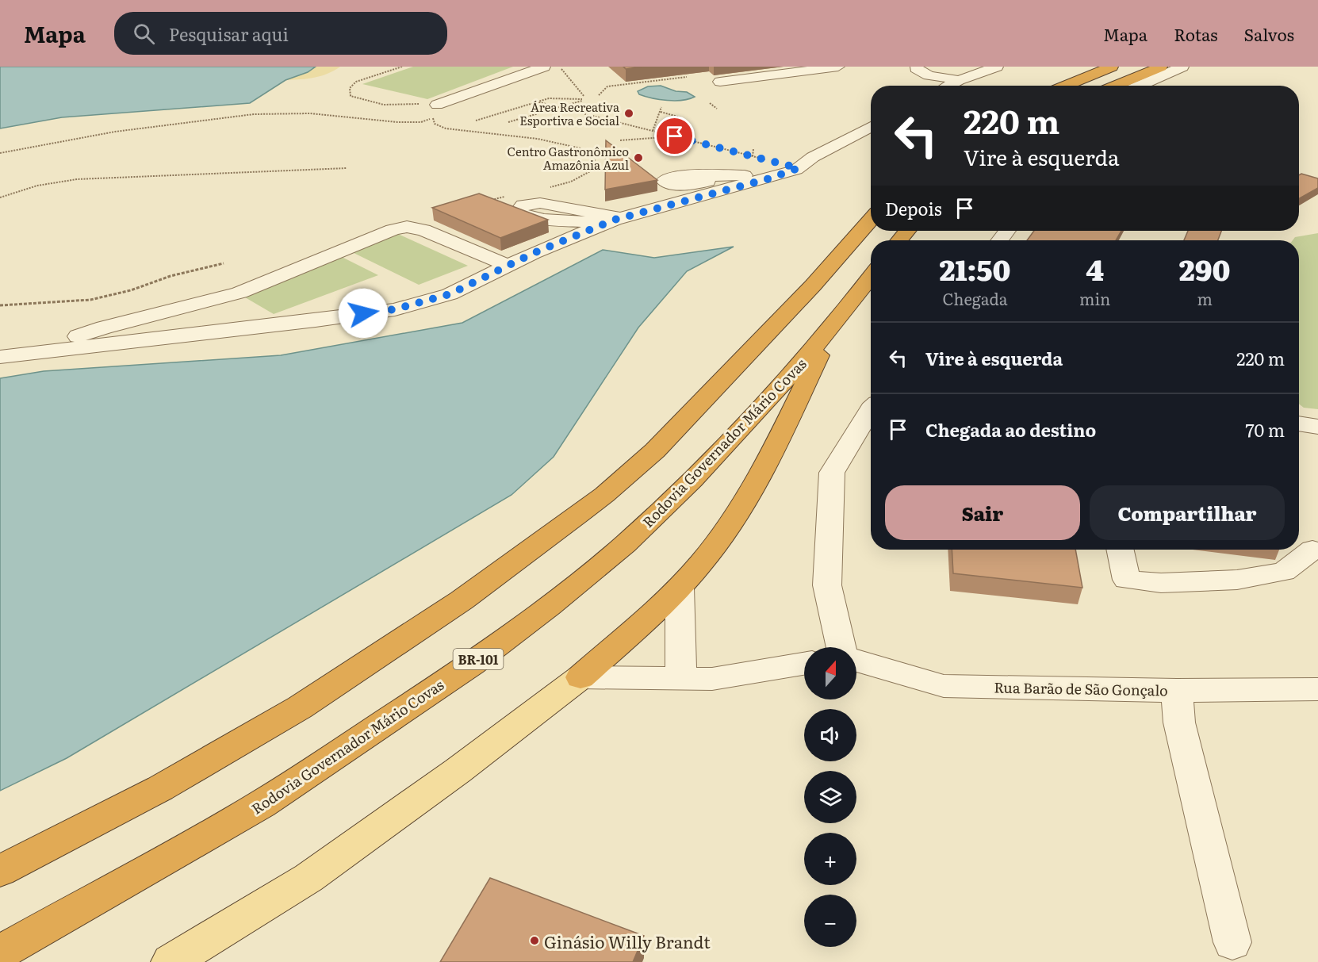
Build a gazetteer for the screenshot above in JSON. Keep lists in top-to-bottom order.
{
  "streets": {
    "highway": ["Rodovia Governador Mário Covas", "BR-101"],
    "street": ["Rua Barão de São Gonçalo"]
  },
  "places": ["Área Recreativa Esportiva e Social", "Centro Gastronômico Amazônia Azul", "Ginásio Willy Brandt"],
  "north": "top",
  "page": {
    "header": "Mapa",
    "search": "Pesquisar aqui",
    "nav": ["Mapa", "Rotas", "Salvos"],
    "turn": ["220 m", "Vire à esquerda"],
    "then": "Depois",
    "eta": [
      "21:50",
      "Chegada",
      "4",
      "min",
      "290",
      "m"
    ],
    "list": [
      {
        "name": "Vire à esquerda",
        "value": "220 m"
      },
      {
        "name": "Chegada ao destino",
        "value": "70 m"
      }
    ],
    "buttons": ["Sair", "Compartilhar"],
    "map_buttons": ["+", "−"]
  }
}
